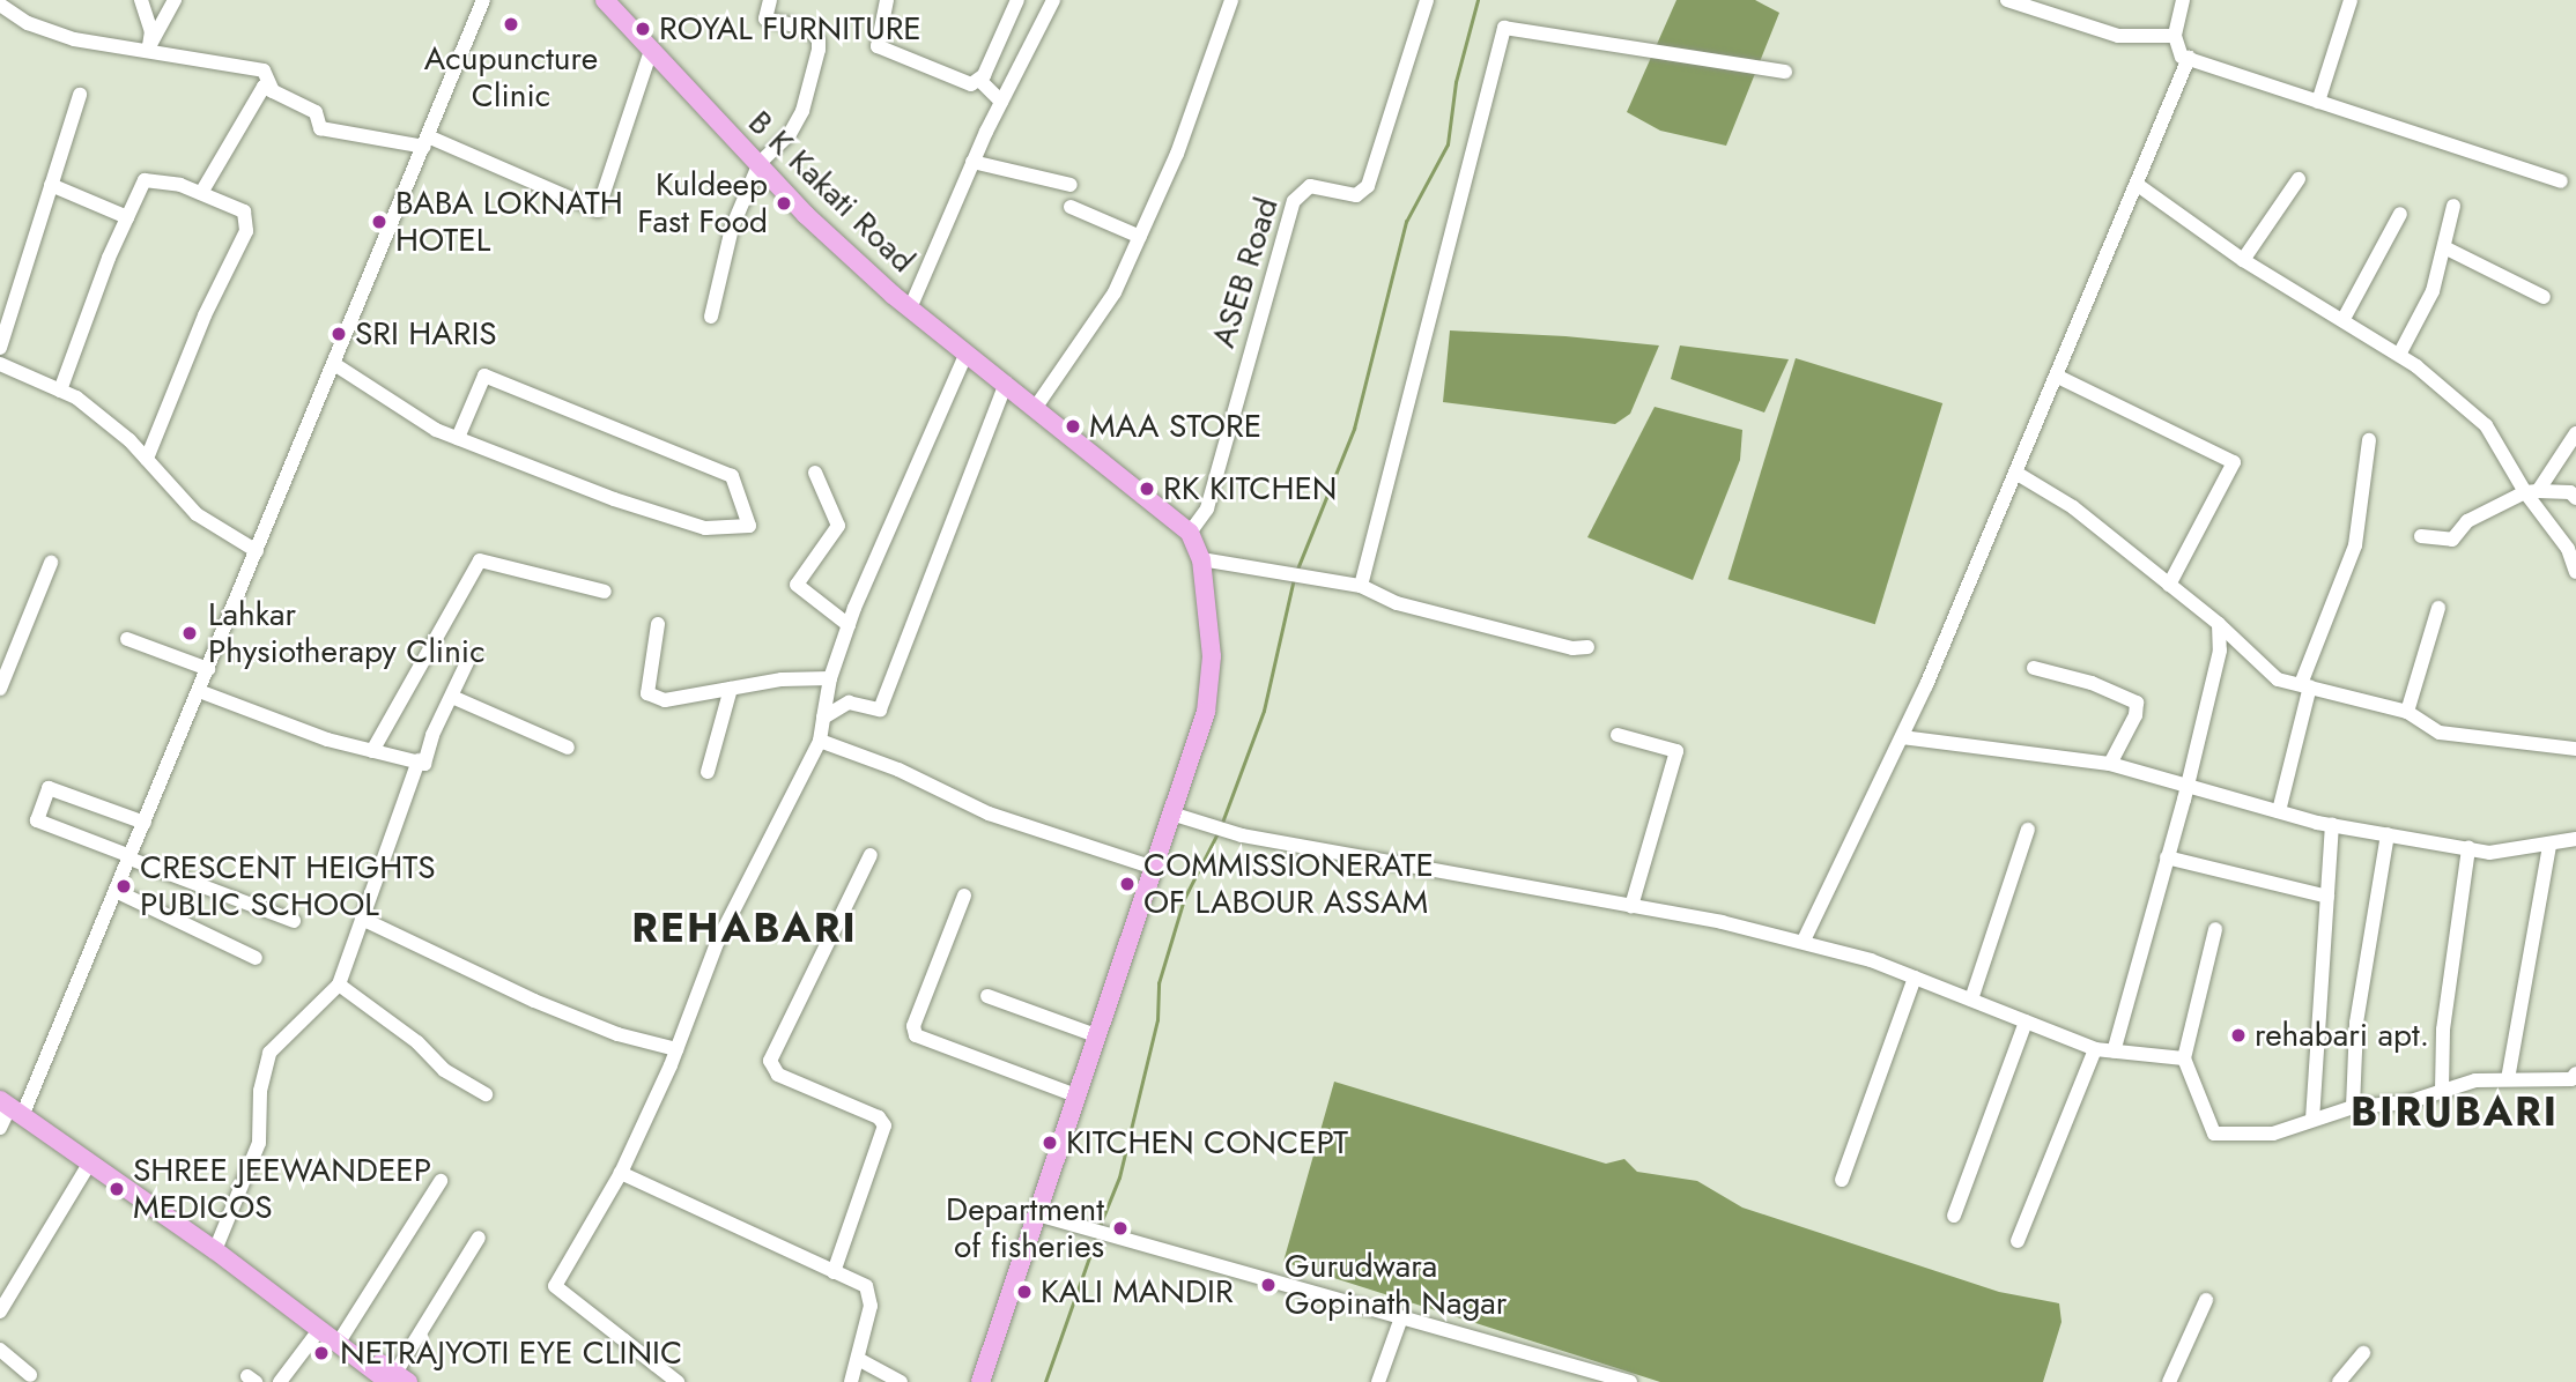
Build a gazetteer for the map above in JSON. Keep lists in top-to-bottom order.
{
  "streets": {
    "main road": ["B K Kakati Road"],
    "street": ["ASEB Road"]
  },
  "crossings": [
    ["B K Kakati Road", "ASEB Road"]
  ],
  "districts": ["REHABARI", "BIRUBARI"],
  "places": [
    "Acupuncture Clinic",
    "ROYAL FURNITURE",
    "Kuldeep Fast Food",
    "BABA LOKNATH HOTEL",
    "SRI HARIS",
    "MAA STORE",
    "RK KITCHEN",
    "Lahkar Physiotherapy Clinic",
    "COMMISSIONERATE OF LABOUR ASSAM",
    "CRESCENT HEIGHTS PUBLIC SCHOOL",
    "rehabari apt.",
    "KITCHEN CONCEPT",
    "SHREE JEEWANDEEP MEDICOS",
    "Department of fisheries",
    "Gurudwara Gopinath Nagar",
    "KALI MANDIR",
    "NETRAJYOTI EYE CLINIC"
  ]
}
